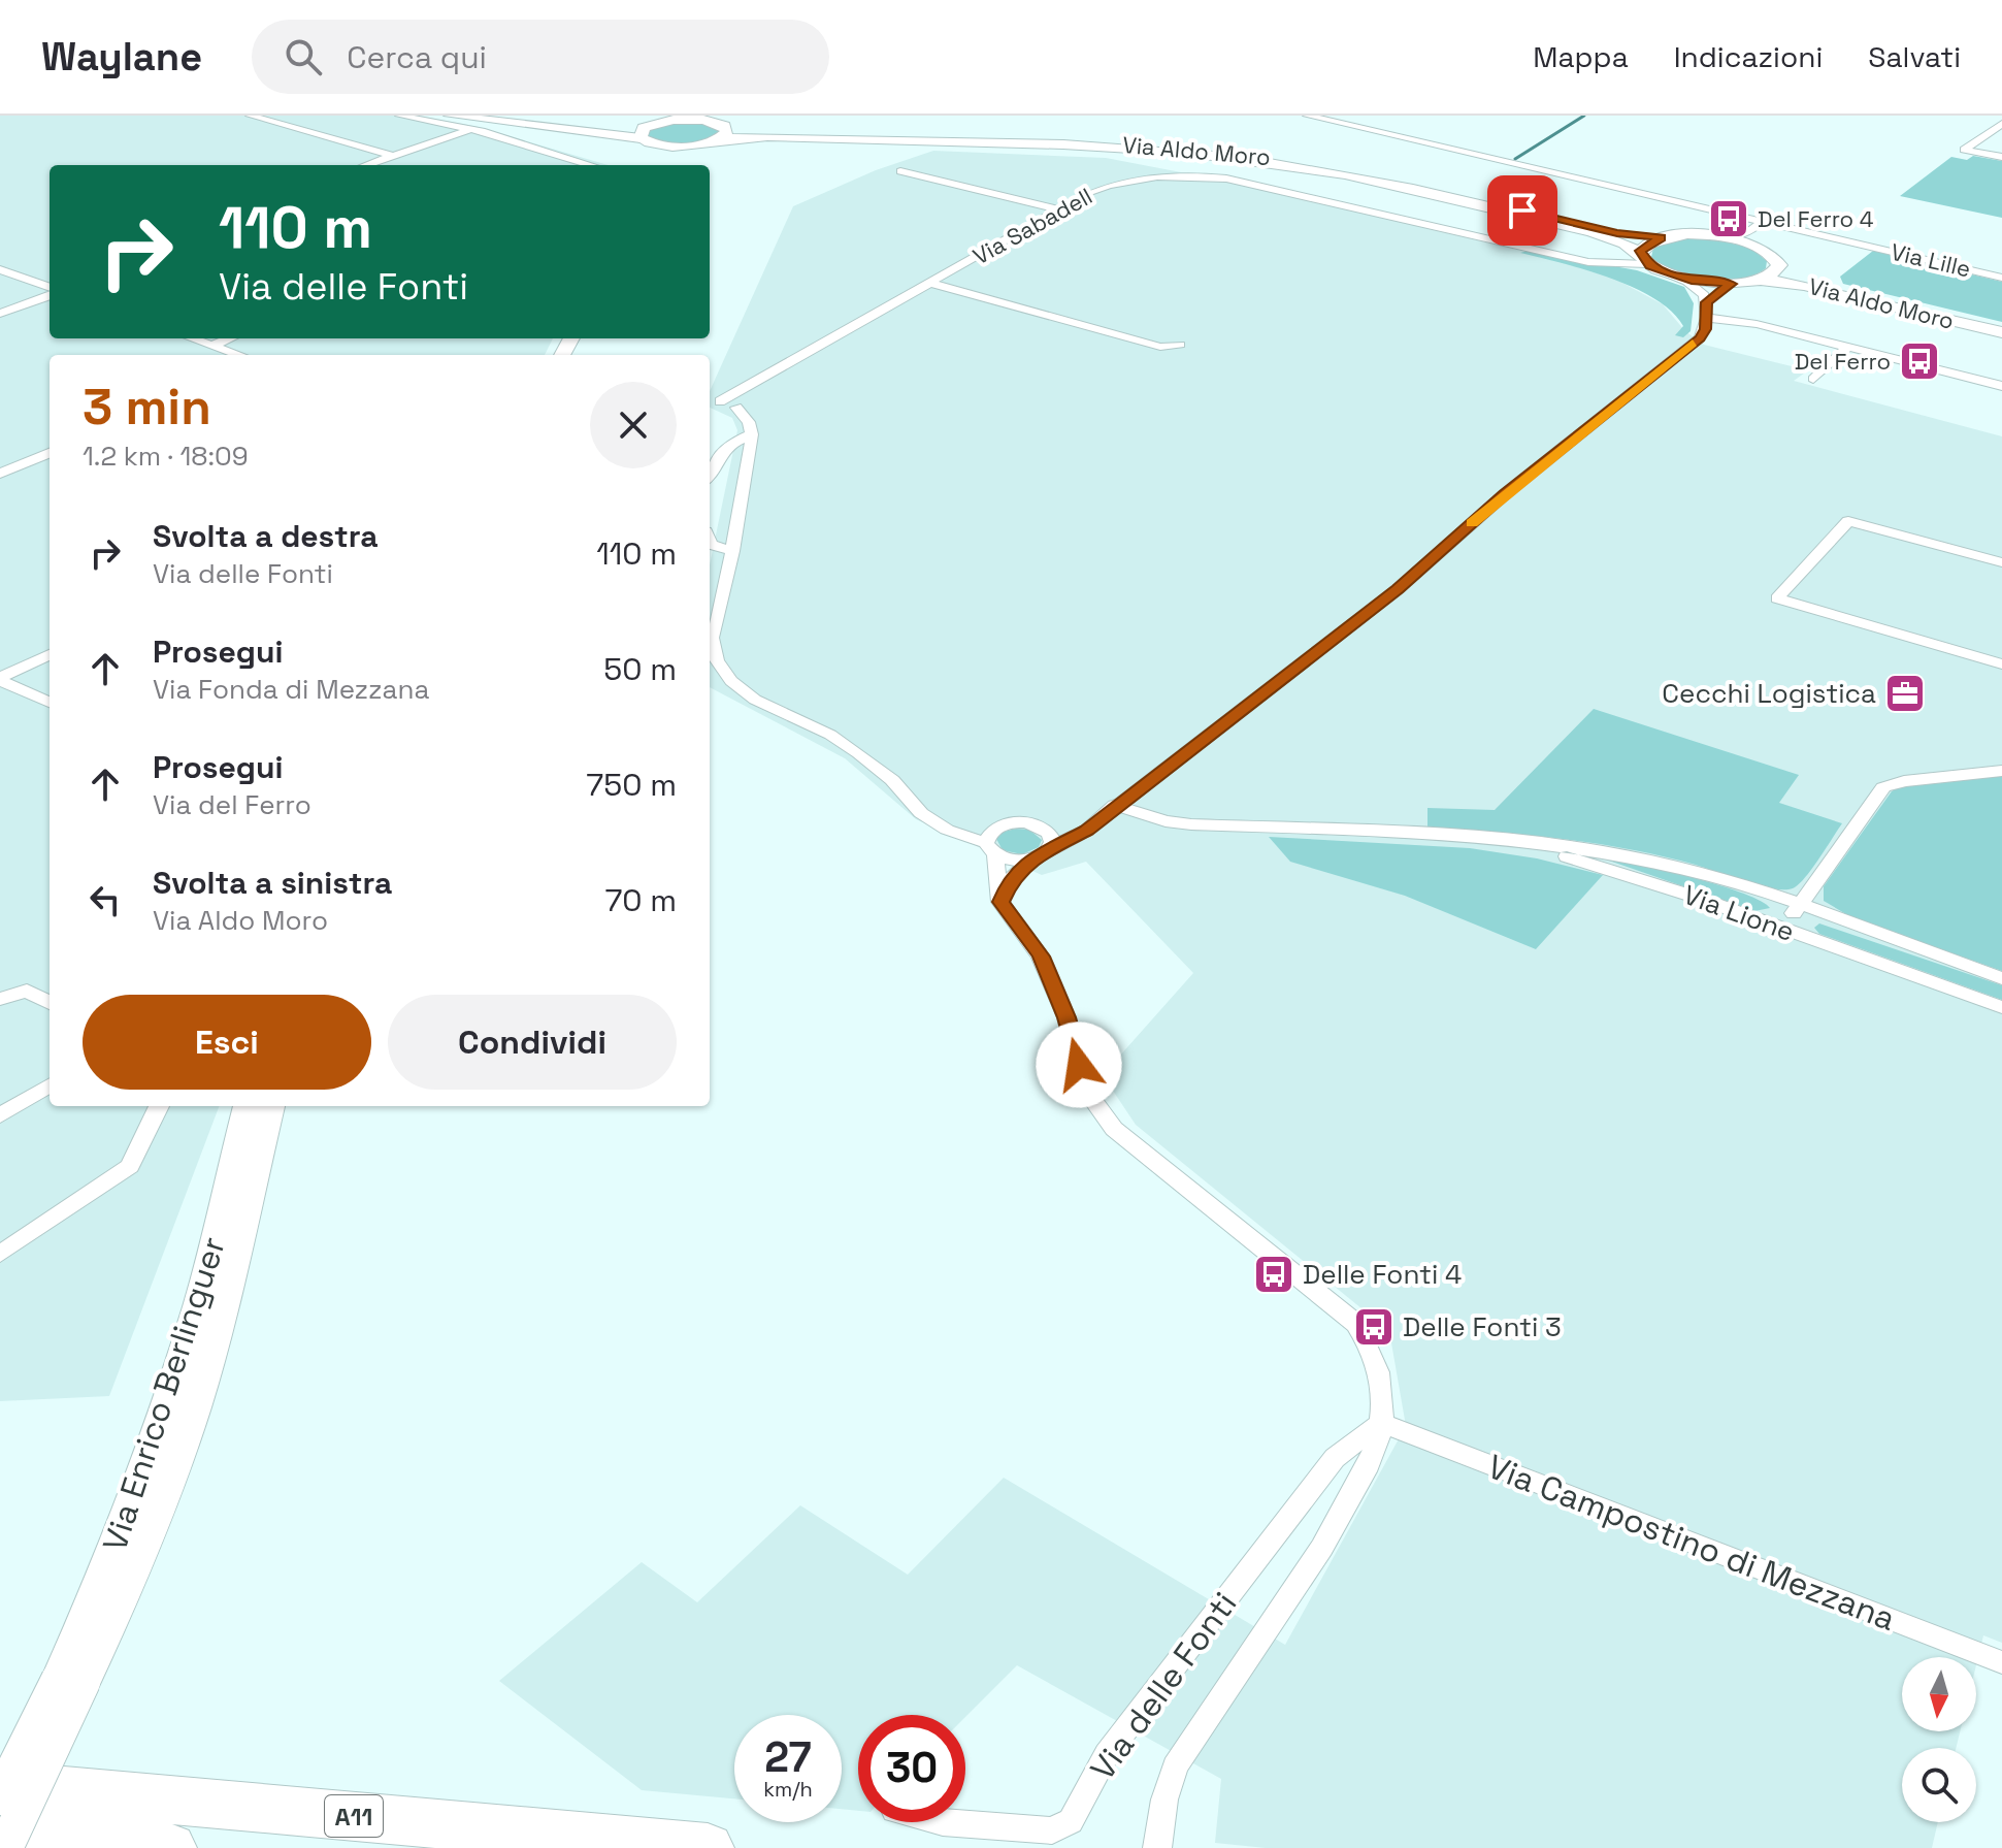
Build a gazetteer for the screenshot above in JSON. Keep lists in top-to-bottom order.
{
  "streets": {
    "highway": ["A11"],
    "main road": ["Via Aldo Moro", "Via Enrico Berlinguer"],
    "street": [
      "Via Sabadell",
      "Via Lille",
      "Via Lione",
      "Via Campostino di Mezzana",
      "Via delle Fonti"
    ]
  },
  "crossings": [
    ["Via Aldo Moro", "Via Sabadell"],
    ["Via Campostino di Mezzana", "Via delle Fonti"]
  ],
  "places": {
    "bus stop": [
      "Del Ferro 4",
      "Del Ferro",
      "Delle Fonti 4",
      "Delle Fonti 3"
    ],
    "office": ["Cecchi Logistica"]
  },
  "north": "bottom",
  "page": {
    "header": "Waylane",
    "search": "Cerca qui",
    "nav": ["Mappa", "Indicazioni", "Salvati"],
    "turn": ["110 m", "Via delle Fonti"],
    "heading": ["3 min", "1.2 km · 18:09"],
    "list": [
      {
        "name": "Svolta a destra",
        "note": "Via delle Fonti",
        "value": "110 m"
      },
      {
        "name": "Prosegui",
        "note": "Via Fonda di Mezzana",
        "value": "50 m"
      },
      {
        "name": "Prosegui",
        "note": "Via del Ferro",
        "value": "750 m"
      },
      {
        "name": "Svolta a sinistra",
        "note": "Via Aldo Moro",
        "value": "70 m"
      }
    ],
    "buttons": ["Esci", "Condividi"],
    "speed": "27 km/h",
    "limit": "30"
  }
}
